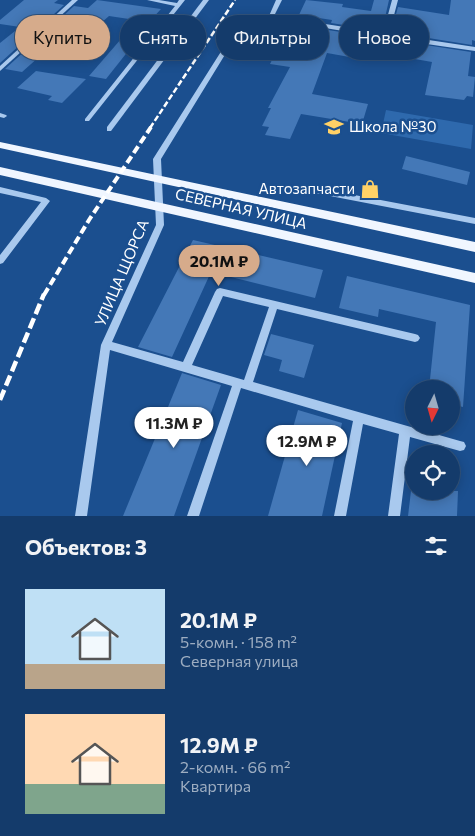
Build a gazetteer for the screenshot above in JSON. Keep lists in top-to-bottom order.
{
  "streets": {
    "main road": ["СЕВЕРНАЯ УЛИЦА"],
    "street": ["УЛИЦА ЩОРСА"]
  },
  "places": {
    "school or university": ["Школа №30"],
    "shop": ["Автозапчасти"]
  },
  "north": "bottom",
  "page": {
    "chip": [
      "Купить",
      "Снять",
      "Фильтры",
      "Новое"
    ],
    "price": ["20.1M ₽", "11.3M ₽", "12.9M ₽"],
    "heading": "Объектов: 3",
    "list": [
      {
        "name": "20.1M ₽",
        "note": "5-комн. · 158 m² · Северная улица"
      },
      {
        "name": "12.9M ₽",
        "note": "2-комн. · 66 m² · Квартира"
      }
    ]
  }
}
